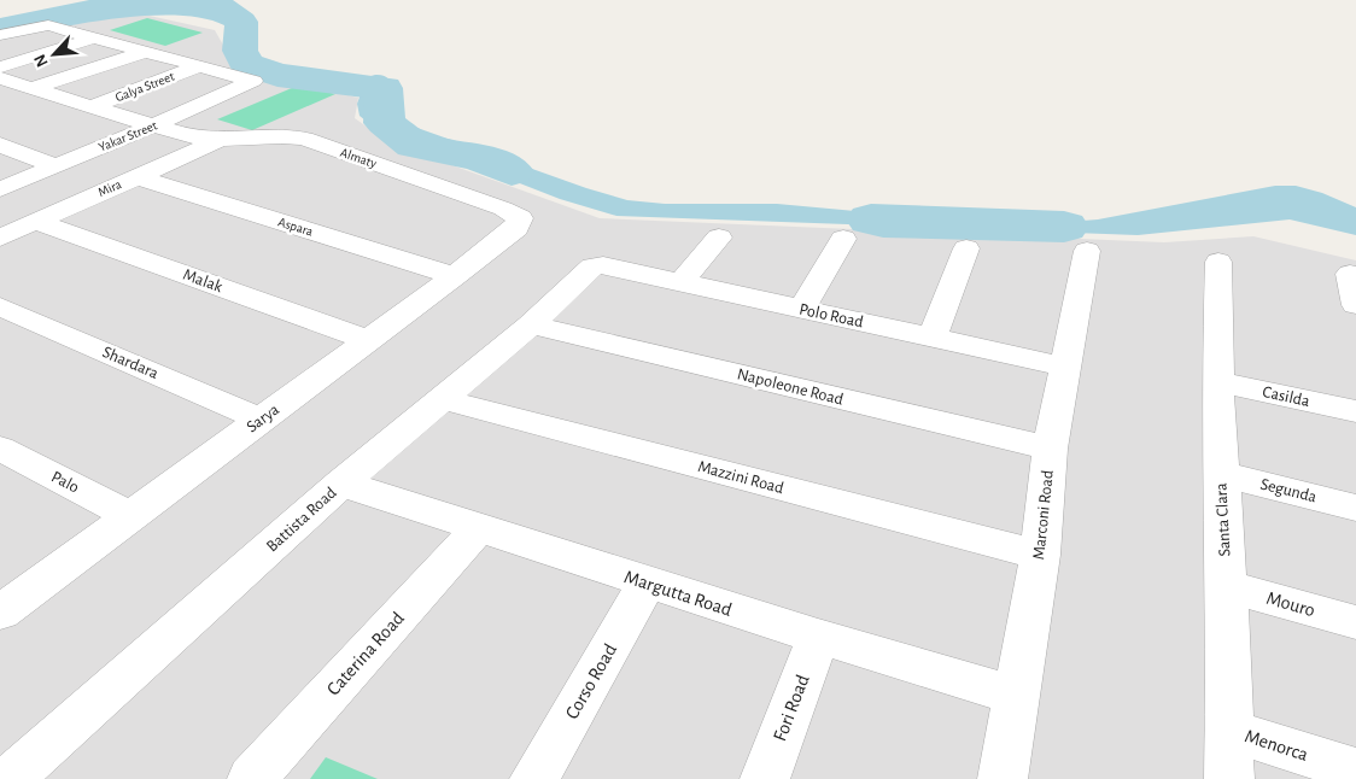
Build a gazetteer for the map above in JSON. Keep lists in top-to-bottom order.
{
  "streets": {
    "street": [
      "Galya Street",
      "Yakar Street",
      "Almaty",
      "Mira",
      "Aspara",
      "Malak",
      "Polo Road",
      "Shardara",
      "Napoleone Road",
      "Casilda",
      "Sarya",
      "Mazzini Road",
      "Palo",
      "Segunda",
      "Marconi Road",
      "Battista Road",
      "Santa Clara",
      "Margutta Road",
      "Mouro",
      "Caterina Road",
      "Corso Road",
      "Fori Road",
      "Menorca"
    ]
  },
  "crossings": [
    ["Galya Street", "Yakar Street"],
    ["Galya Street", "Almaty"],
    ["Yakar Street", "Almaty"],
    ["Almaty", "Mira"],
    ["Almaty", "Sarya"],
    ["Mira", "Aspara"],
    ["Mira", "Malak"],
    ["Aspara", "Sarya"],
    ["Malak", "Sarya"],
    ["Polo Road", "Marconi Road"],
    ["Polo Road", "Battista Road"],
    ["Shardara", "Sarya"],
    ["Napoleone Road", "Marconi Road"],
    ["Napoleone Road", "Battista Road"],
    ["Casilda", "Santa Clara"],
    ["Sarya", "Palo"],
    ["Mazzini Road", "Marconi Road"],
    ["Mazzini Road", "Battista Road"],
    ["Segunda", "Santa Clara"],
    ["Marconi Road", "Margutta Road"],
    ["Battista Road", "Margutta Road"],
    ["Santa Clara", "Mouro"],
    ["Santa Clara", "Menorca"],
    ["Margutta Road", "Caterina Road"],
    ["Margutta Road", "Corso Road"],
    ["Margutta Road", "Fori Road"]
  ],
  "north": "bottom left"
}
